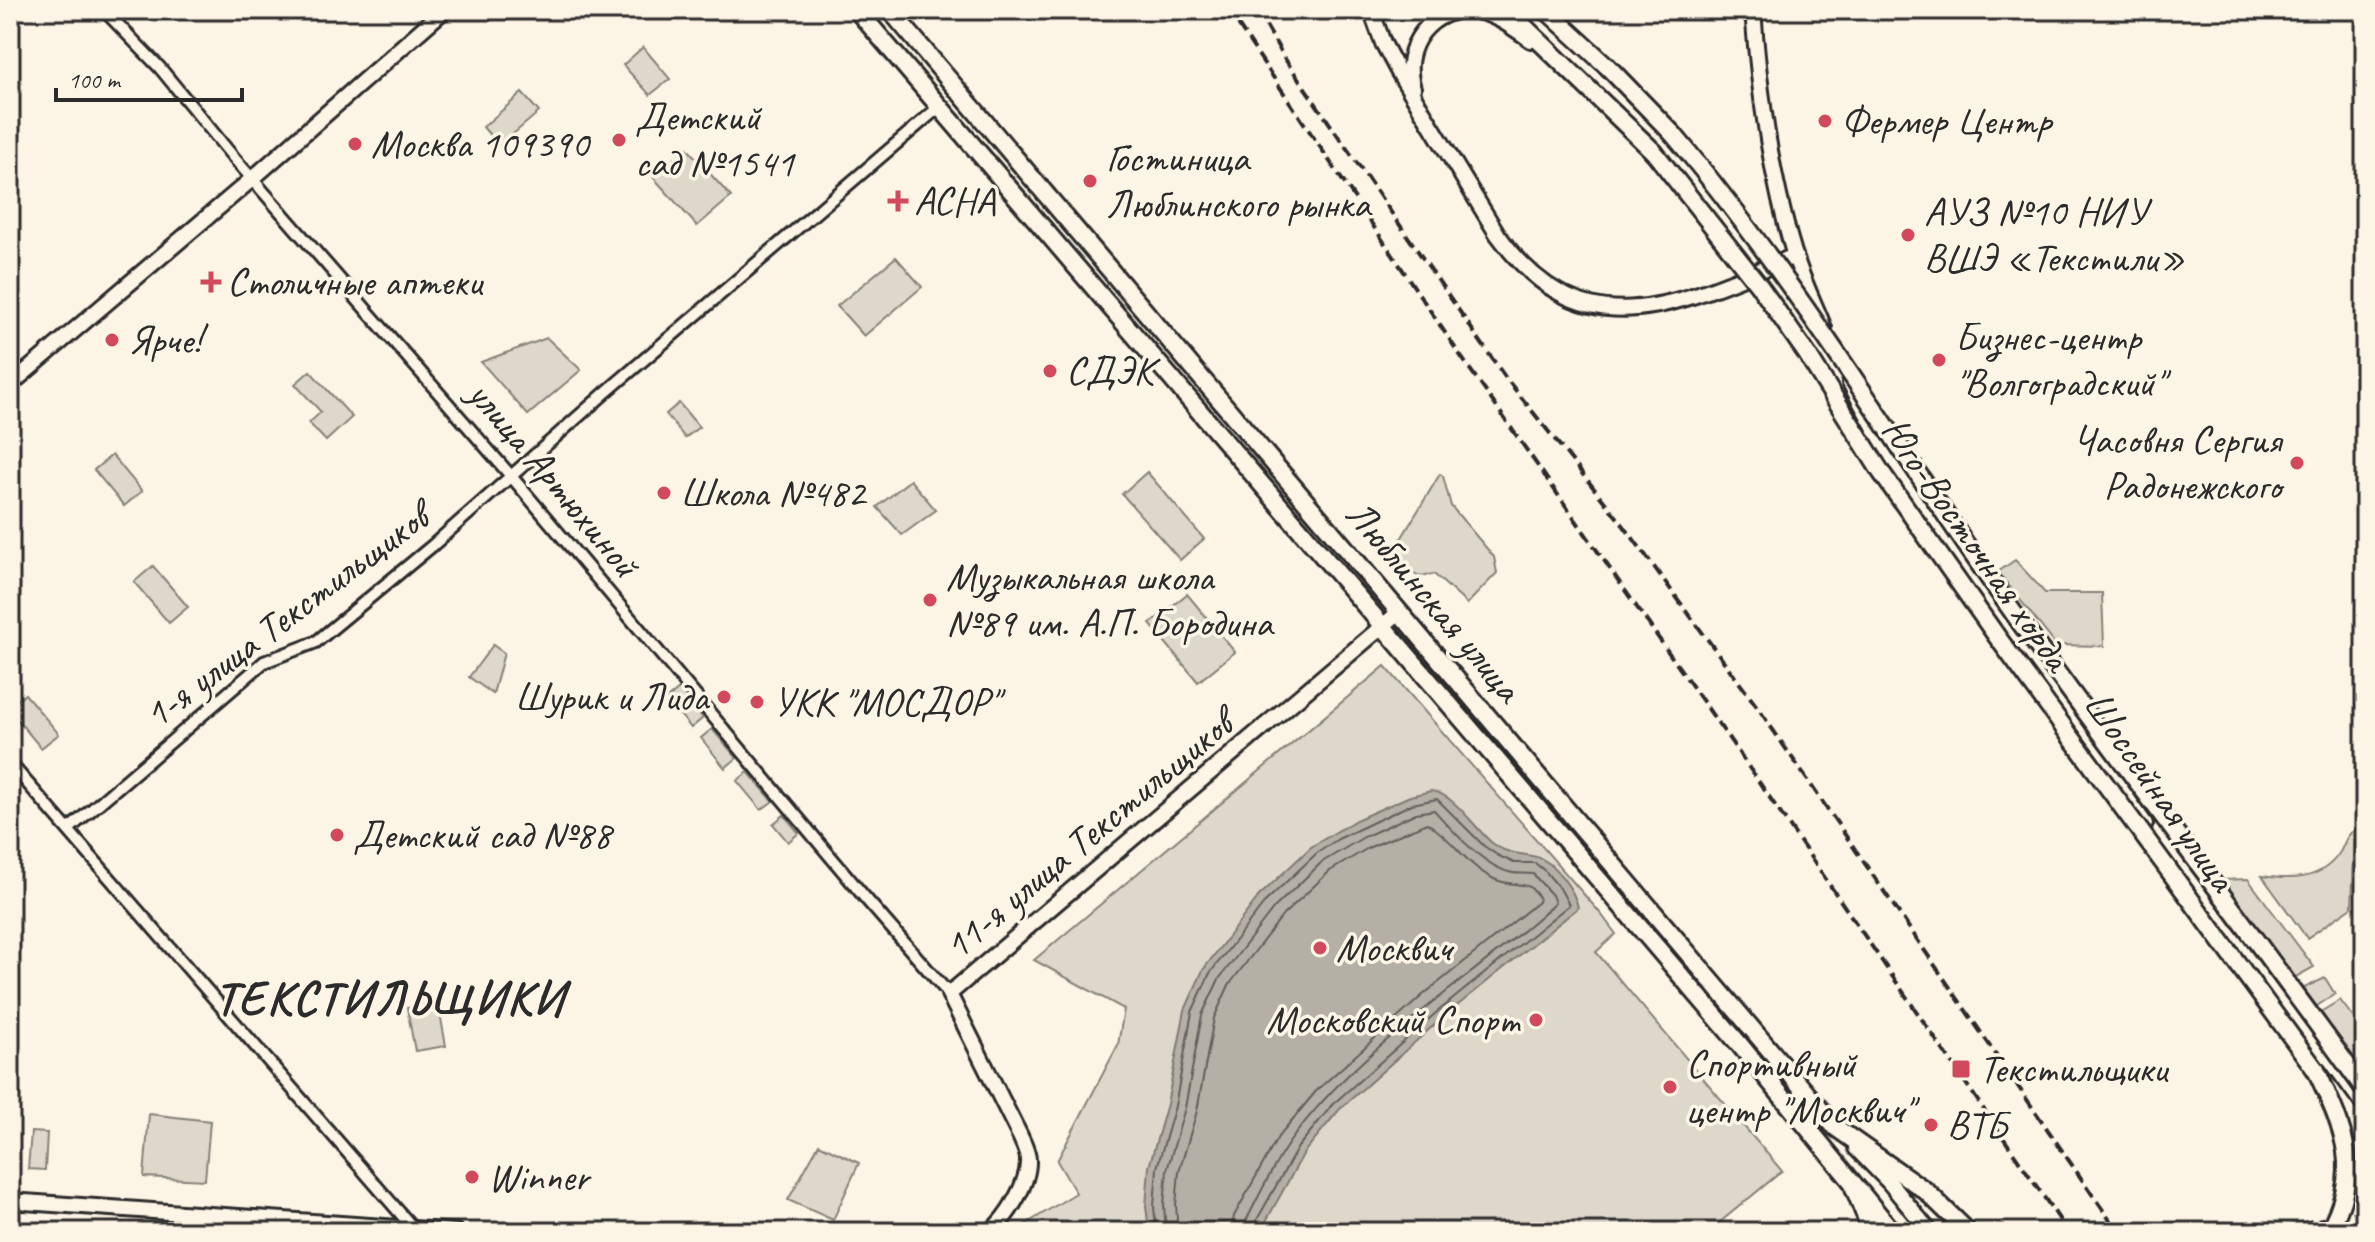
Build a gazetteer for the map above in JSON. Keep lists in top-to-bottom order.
{
  "streets": {
    "main road": [
      "Юго-Восточная хорда",
      "Люблинская улица",
      "Шоссейная улица",
      "11-я улица Текстильщиков"
    ],
    "street": ["улица Артюхиной", "1-я улица Текстильщиков"]
  },
  "crossings": [
    ["улица Артюхиной", "1-я улица Текстильщиков"],
    ["улица Артюхиной", "11-я улица Текстильщиков"],
    ["Юго-Восточная хорда", "Шоссейная улица"],
    ["Люблинская улица", "1-я улица Текстильщиков"],
    ["Люблинская улица", "11-я улица Текстильщиков"]
  ],
  "districts": ["ТЕКСТИЛЬЩИКИ"],
  "places": {
    "other": [
      "Фермер Центр",
      "Детский сад №1541",
      "Москва 109390",
      "Гостиница Люблинского рынка",
      "АУЗ №10 НИУ ВШЭ «Текстили»",
      "Ярче!",
      "Бизнес-центр \"Волгоградский\"",
      "СДЭК",
      "Часовня Сергия Радонежского",
      "Школа №482",
      "Музыкальная школа №89 им. А.П. Бородина",
      "Шурик и Лида",
      "УКК \"МОСДОР\"",
      "Детский сад №88",
      "Москвич",
      "Московский Спорт",
      "Спортивный центр \"Москвич\"",
      "ВТБ",
      "Winner"
    ],
    "health": ["АСНА", "Столичные аптеки"],
    "transit": ["Текстильщики"]
  },
  "scale_bar": "100 m"
}
